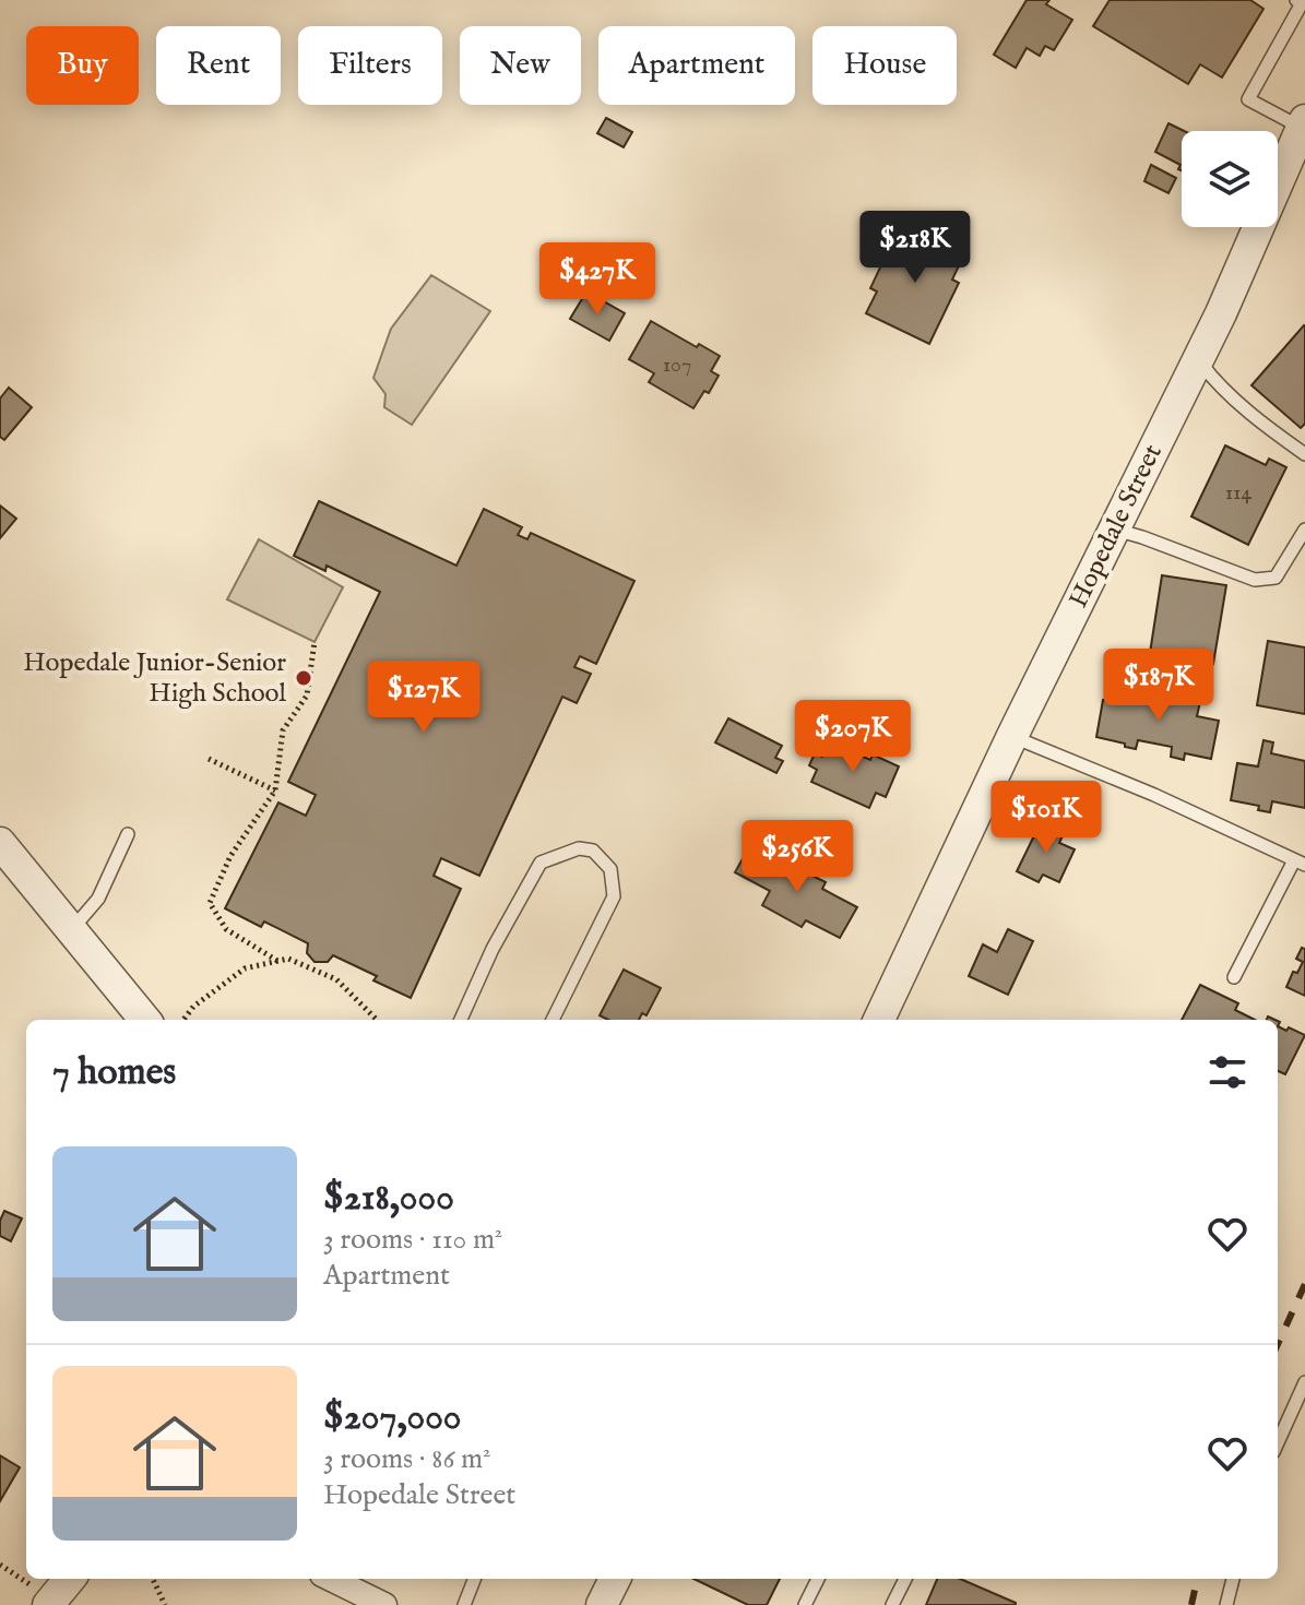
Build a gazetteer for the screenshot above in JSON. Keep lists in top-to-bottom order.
{
  "streets": {
    "street": ["Hopedale Street"]
  },
  "places": ["Hopedale Junior-Senior High School"],
  "house_numbers": ["107", "114"],
  "page": {
    "chip": [
      "Buy",
      "Rent",
      "Filters",
      "New",
      "Apartment",
      "House"
    ],
    "price": [
      "$218K",
      "$427K",
      "$187K",
      "$127K",
      "$207K",
      "$101K",
      "$256K"
    ],
    "heading": "7 homes",
    "list": [
      {
        "name": "$218,000",
        "note": "3 rooms · 110 m² · Apartment"
      },
      {
        "name": "$207,000",
        "note": "3 rooms · 86 m² · Hopedale Street"
      }
    ]
  }
}
